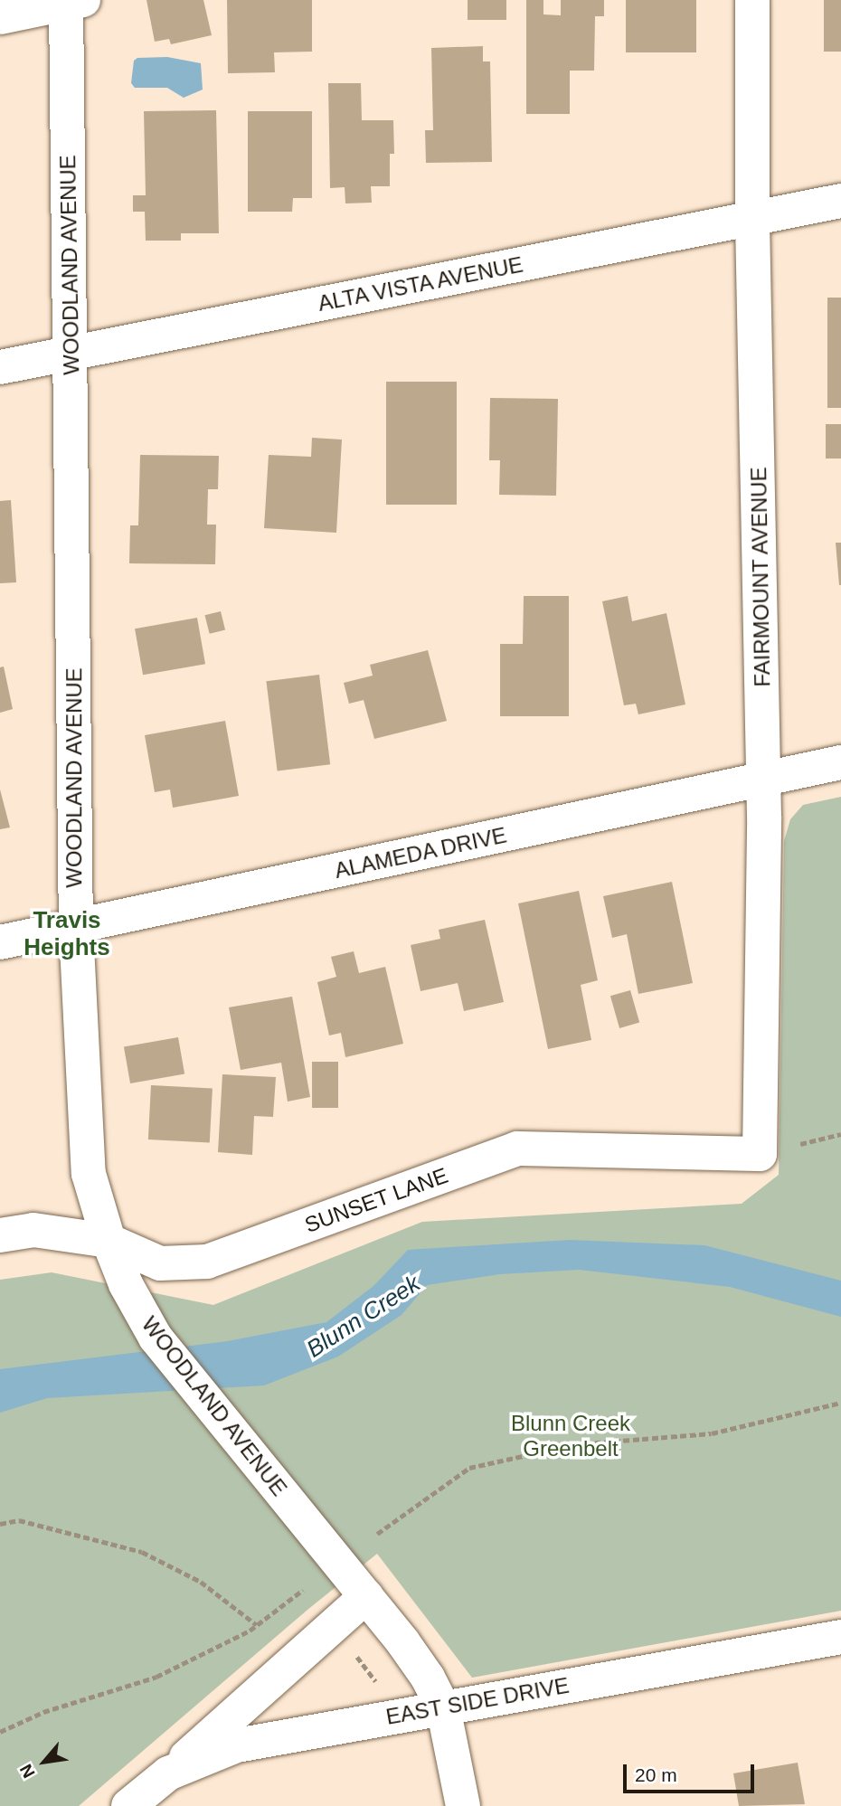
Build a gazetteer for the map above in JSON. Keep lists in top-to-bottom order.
{
  "streets": {
    "street": [
      "WOODLAND AVENUE",
      "ALTA VISTA AVENUE",
      "FAIRMOUNT AVENUE",
      "ALAMEDA DRIVE",
      "SUNSET LANE",
      "EAST SIDE DRIVE"
    ]
  },
  "crossings": [
    ["WOODLAND AVENUE", "ALTA VISTA AVENUE"],
    ["WOODLAND AVENUE", "ALAMEDA DRIVE"],
    ["WOODLAND AVENUE", "SUNSET LANE"],
    ["WOODLAND AVENUE", "EAST SIDE DRIVE"],
    ["ALTA VISTA AVENUE", "FAIRMOUNT AVENUE"],
    ["FAIRMOUNT AVENUE", "ALAMEDA DRIVE"],
    ["FAIRMOUNT AVENUE", "SUNSET LANE"]
  ],
  "districts": ["Travis Heights"],
  "water": ["Blunn Creek"],
  "parks": ["Blunn Creek Greenbelt"],
  "scale_bar": "20 m",
  "north": "bottom left"
}
